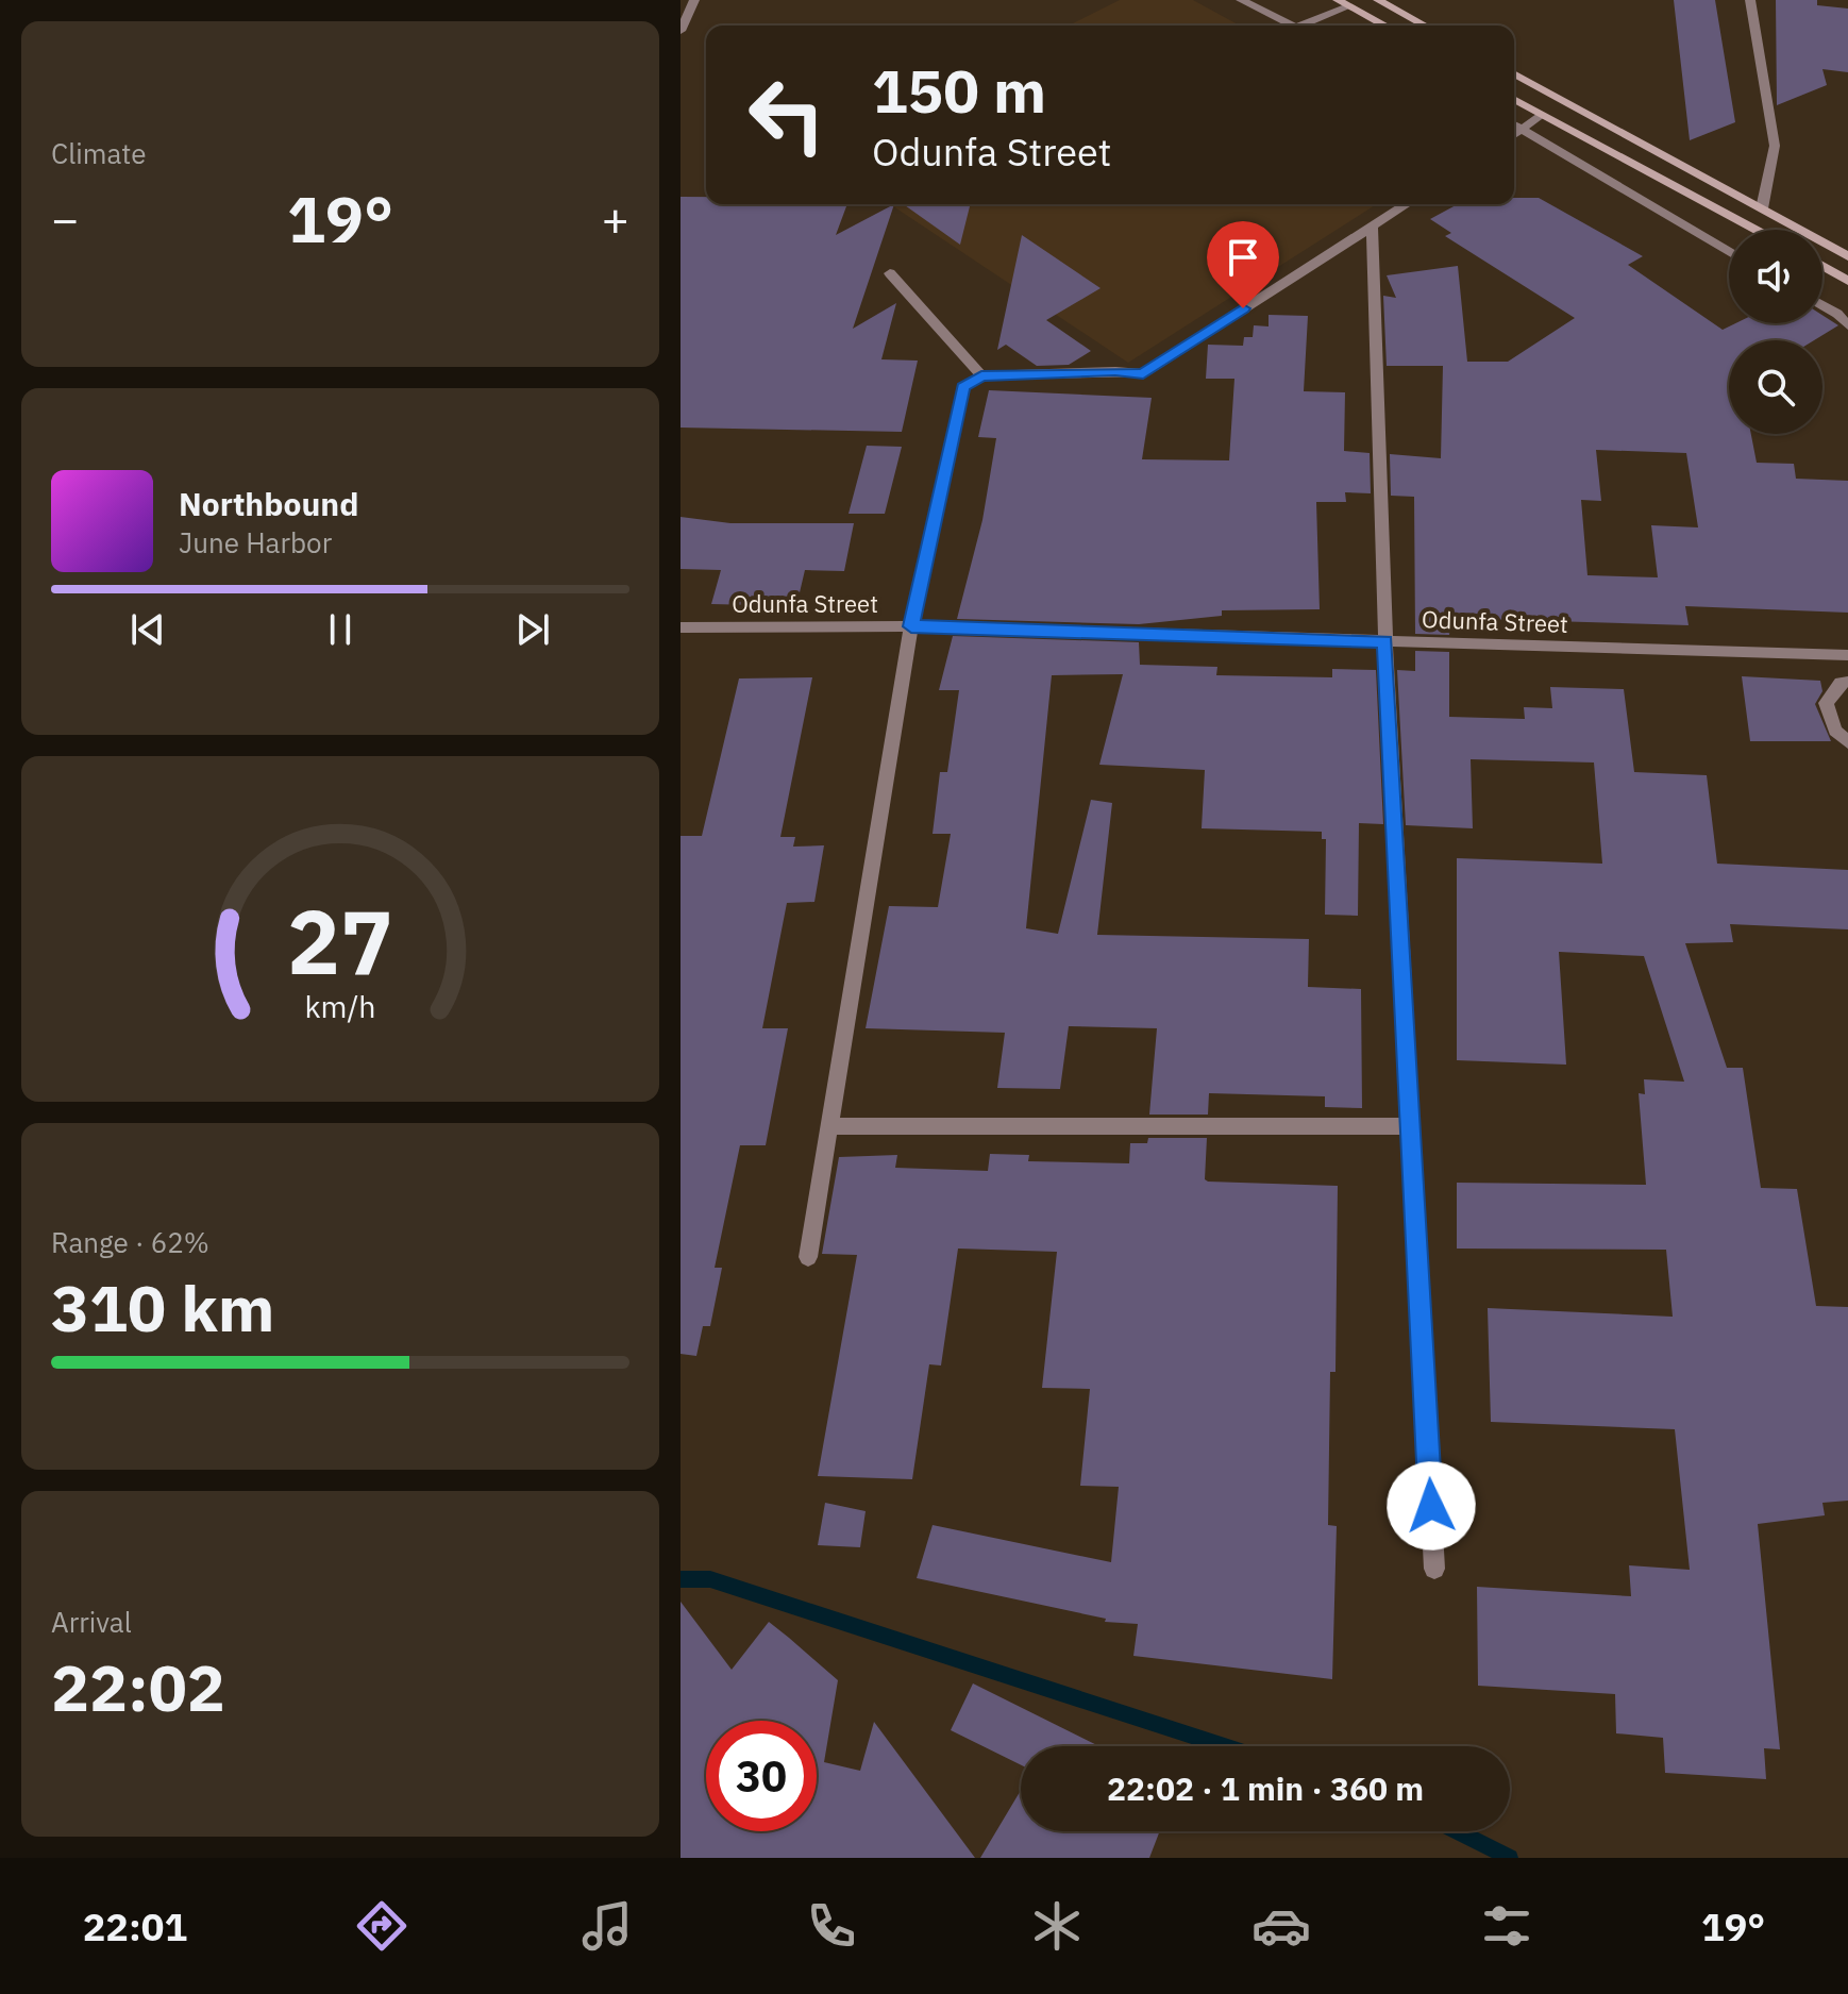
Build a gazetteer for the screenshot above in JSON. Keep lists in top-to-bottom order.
{
  "streets": {
    "street": ["Odunfa Street"]
  },
  "page": {
    "tile": [
      "Climate",
      ["Range · 62%", "310 km"],
      ["Arrival", "22:02"]
    ],
    "turn": ["150 m", "Odunfa Street"],
    "heat": ["−", "19°", "+"],
    "song": ["Northbound", "June Harbor"],
    "limit": "30",
    "trip": "22:02 · 1 min · 360 m",
    "tabs": ["22:01", "19°"],
    "gauge": ["27", "km/h"]
  }
}
